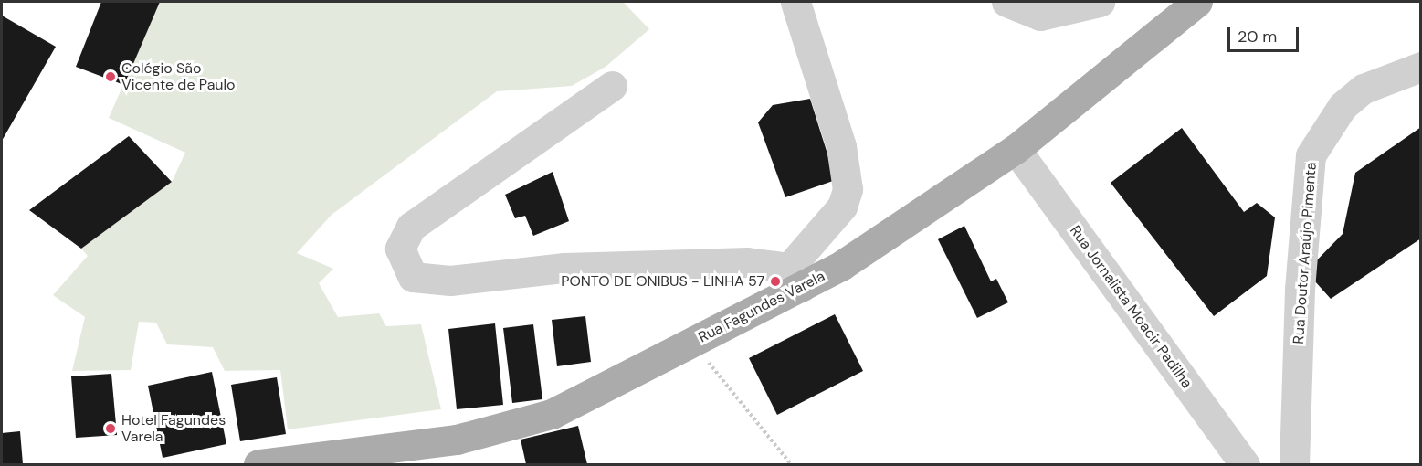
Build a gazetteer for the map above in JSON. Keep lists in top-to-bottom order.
{
  "streets": {
    "main road": ["Rua Fagundes Varela"],
    "street": ["Rua Doutor Araújo Pimenta", "Rua Jornalista Moacir Padilha"]
  },
  "crossings": [
    ["Rua Fagundes Varela", "Rua Jornalista Moacir Padilha"]
  ],
  "places": ["Colégio São Vicente de Paulo", "PONTO DE ONIBUS - LINHA 57", "Hotel Fagundes Varela"],
  "scale_bar": "20 m"
}
